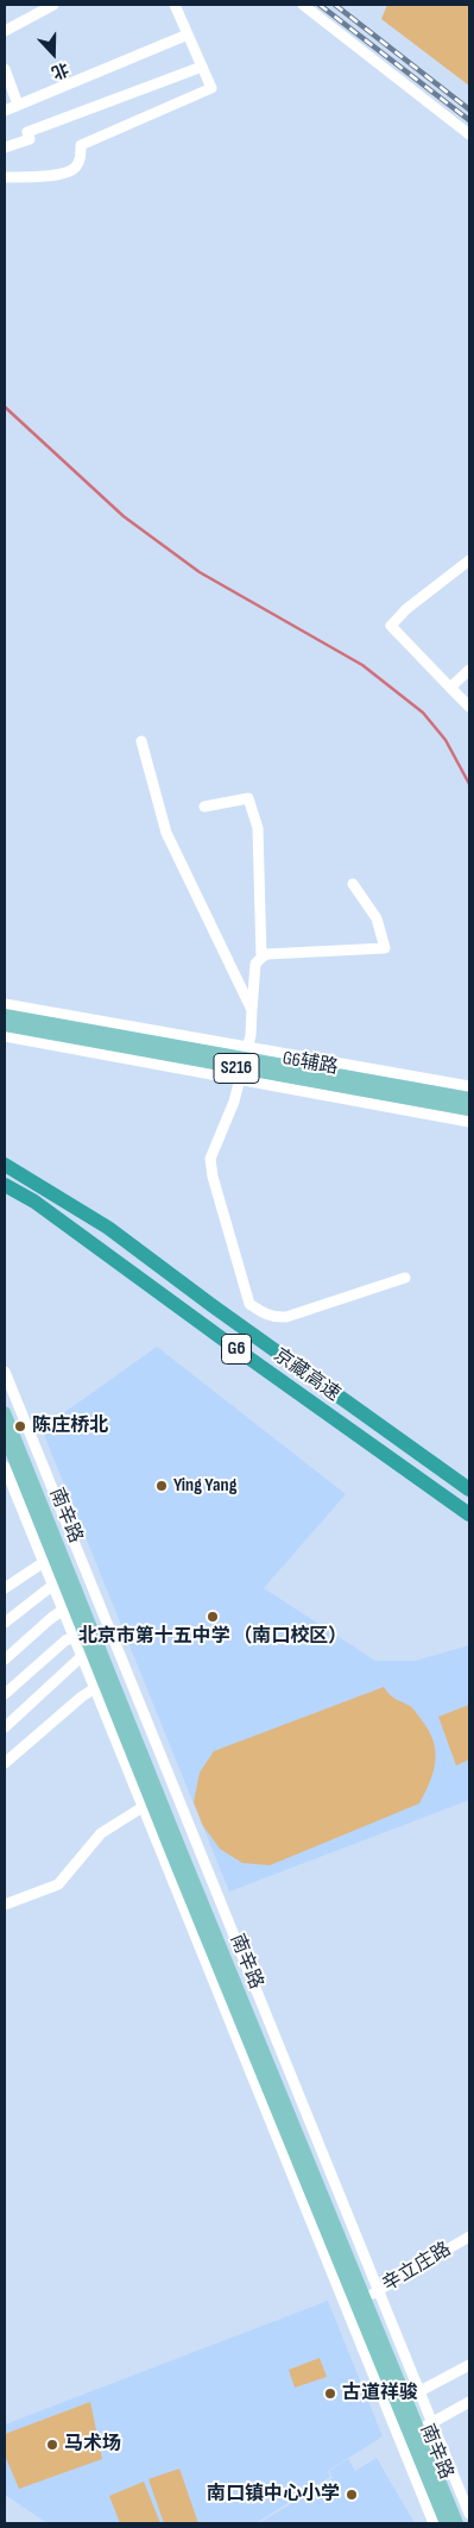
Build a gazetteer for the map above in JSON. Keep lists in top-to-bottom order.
{
  "streets": {
    "highway": ["G6", "京藏高速"],
    "main road": ["G6辅路", "S216", "南辛路"],
    "street": ["辛立庄路"]
  },
  "crossings": [
    ["南辛路", "辛立庄路"]
  ],
  "places": [
    "陈庄桥北",
    "Ying Yang",
    "北京市第十五中学 （南口校区）",
    "古道祥骏",
    "马术场",
    "南口镇中心小学"
  ],
  "north": "bottom"
}
